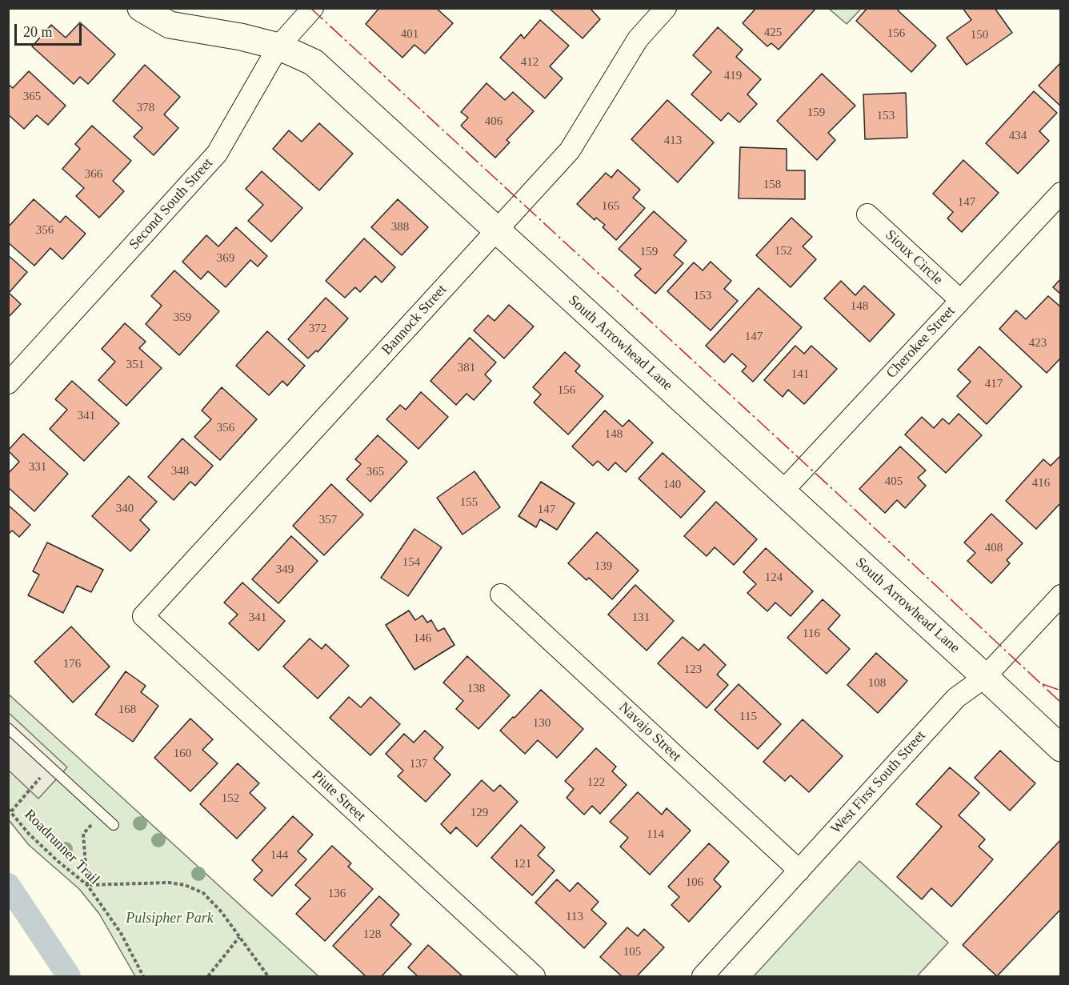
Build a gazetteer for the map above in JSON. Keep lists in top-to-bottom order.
{
  "streets": {
    "street": [
      "Second South Street",
      "Sioux Circle",
      "Bannock Street",
      "Cherokee Street",
      "South Arrowhead Lane",
      "Navajo Street",
      "West First South Street",
      "Piute Street"
    ],
    "path": ["Roadrunner Trail"]
  },
  "crossings": [
    ["Second South Street", "South Arrowhead Lane"],
    ["Sioux Circle", "Cherokee Street"],
    ["Bannock Street", "South Arrowhead Lane"],
    ["Bannock Street", "Piute Street"],
    ["Cherokee Street", "South Arrowhead Lane"],
    ["South Arrowhead Lane", "West First South Street"],
    ["Navajo Street", "West First South Street"]
  ],
  "parks": ["Pulsipher Park"],
  "house_numbers": [
    "425",
    "156",
    "401",
    "150",
    "412",
    "419",
    "365",
    "378",
    "159",
    "153",
    "406",
    "434",
    "413",
    "366",
    "158",
    "147",
    "165",
    "388",
    "356",
    "152",
    "159",
    "369",
    "153",
    "148",
    "359",
    "372",
    "147",
    "423",
    "351",
    "381",
    "141",
    "417",
    "156",
    "341",
    "356",
    "148",
    "331",
    "348",
    "365",
    "405",
    "416",
    "140",
    "155",
    "340",
    "147",
    "357",
    "408",
    "154",
    "139",
    "349",
    "124",
    "341",
    "131",
    "116",
    "146",
    "176",
    "123",
    "108",
    "138",
    "168",
    "115",
    "130",
    "160",
    "137",
    "122",
    "152",
    "129",
    "114",
    "144",
    "121",
    "106",
    "136",
    "113",
    "128",
    "105"
  ],
  "scale_bar": "20 m"
}
